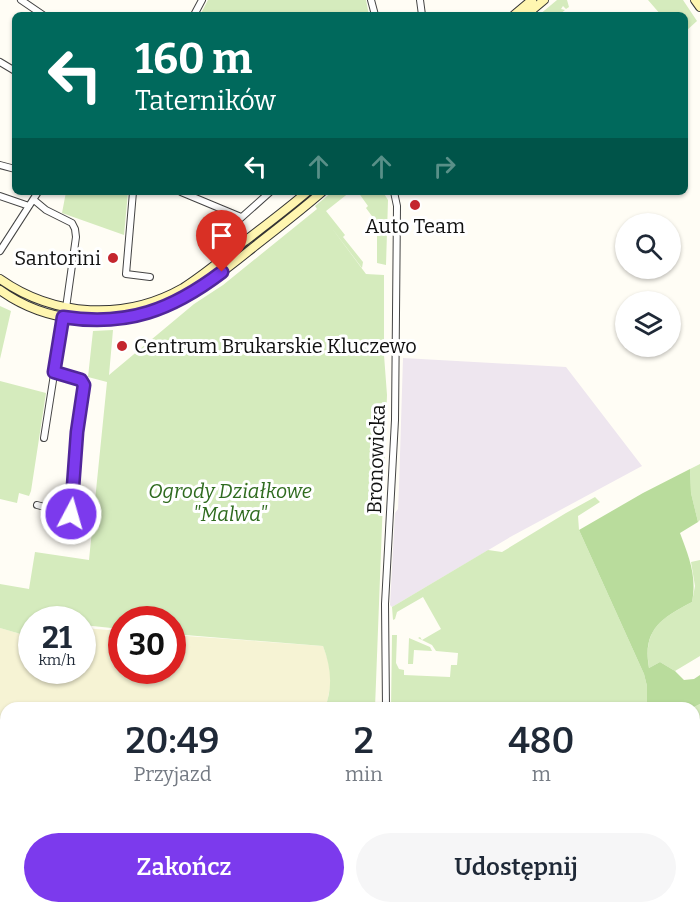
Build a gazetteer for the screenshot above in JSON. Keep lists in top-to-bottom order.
{
  "streets": {
    "street": ["Bronowicka"]
  },
  "parks": ["Ogrody Działkowe \"Malwa\""],
  "places": ["Auto Team", "Santorini", "Centrum Brukarskie Kluczewo"],
  "page": {
    "turn": ["160 m", "Taterników"],
    "speed": "21 km/h",
    "limit": "30",
    "eta": [
      "20:49",
      "Przyjazd",
      "2",
      "min",
      "480",
      "m"
    ],
    "buttons": ["Zakończ", "Udostępnij"]
  }
}
